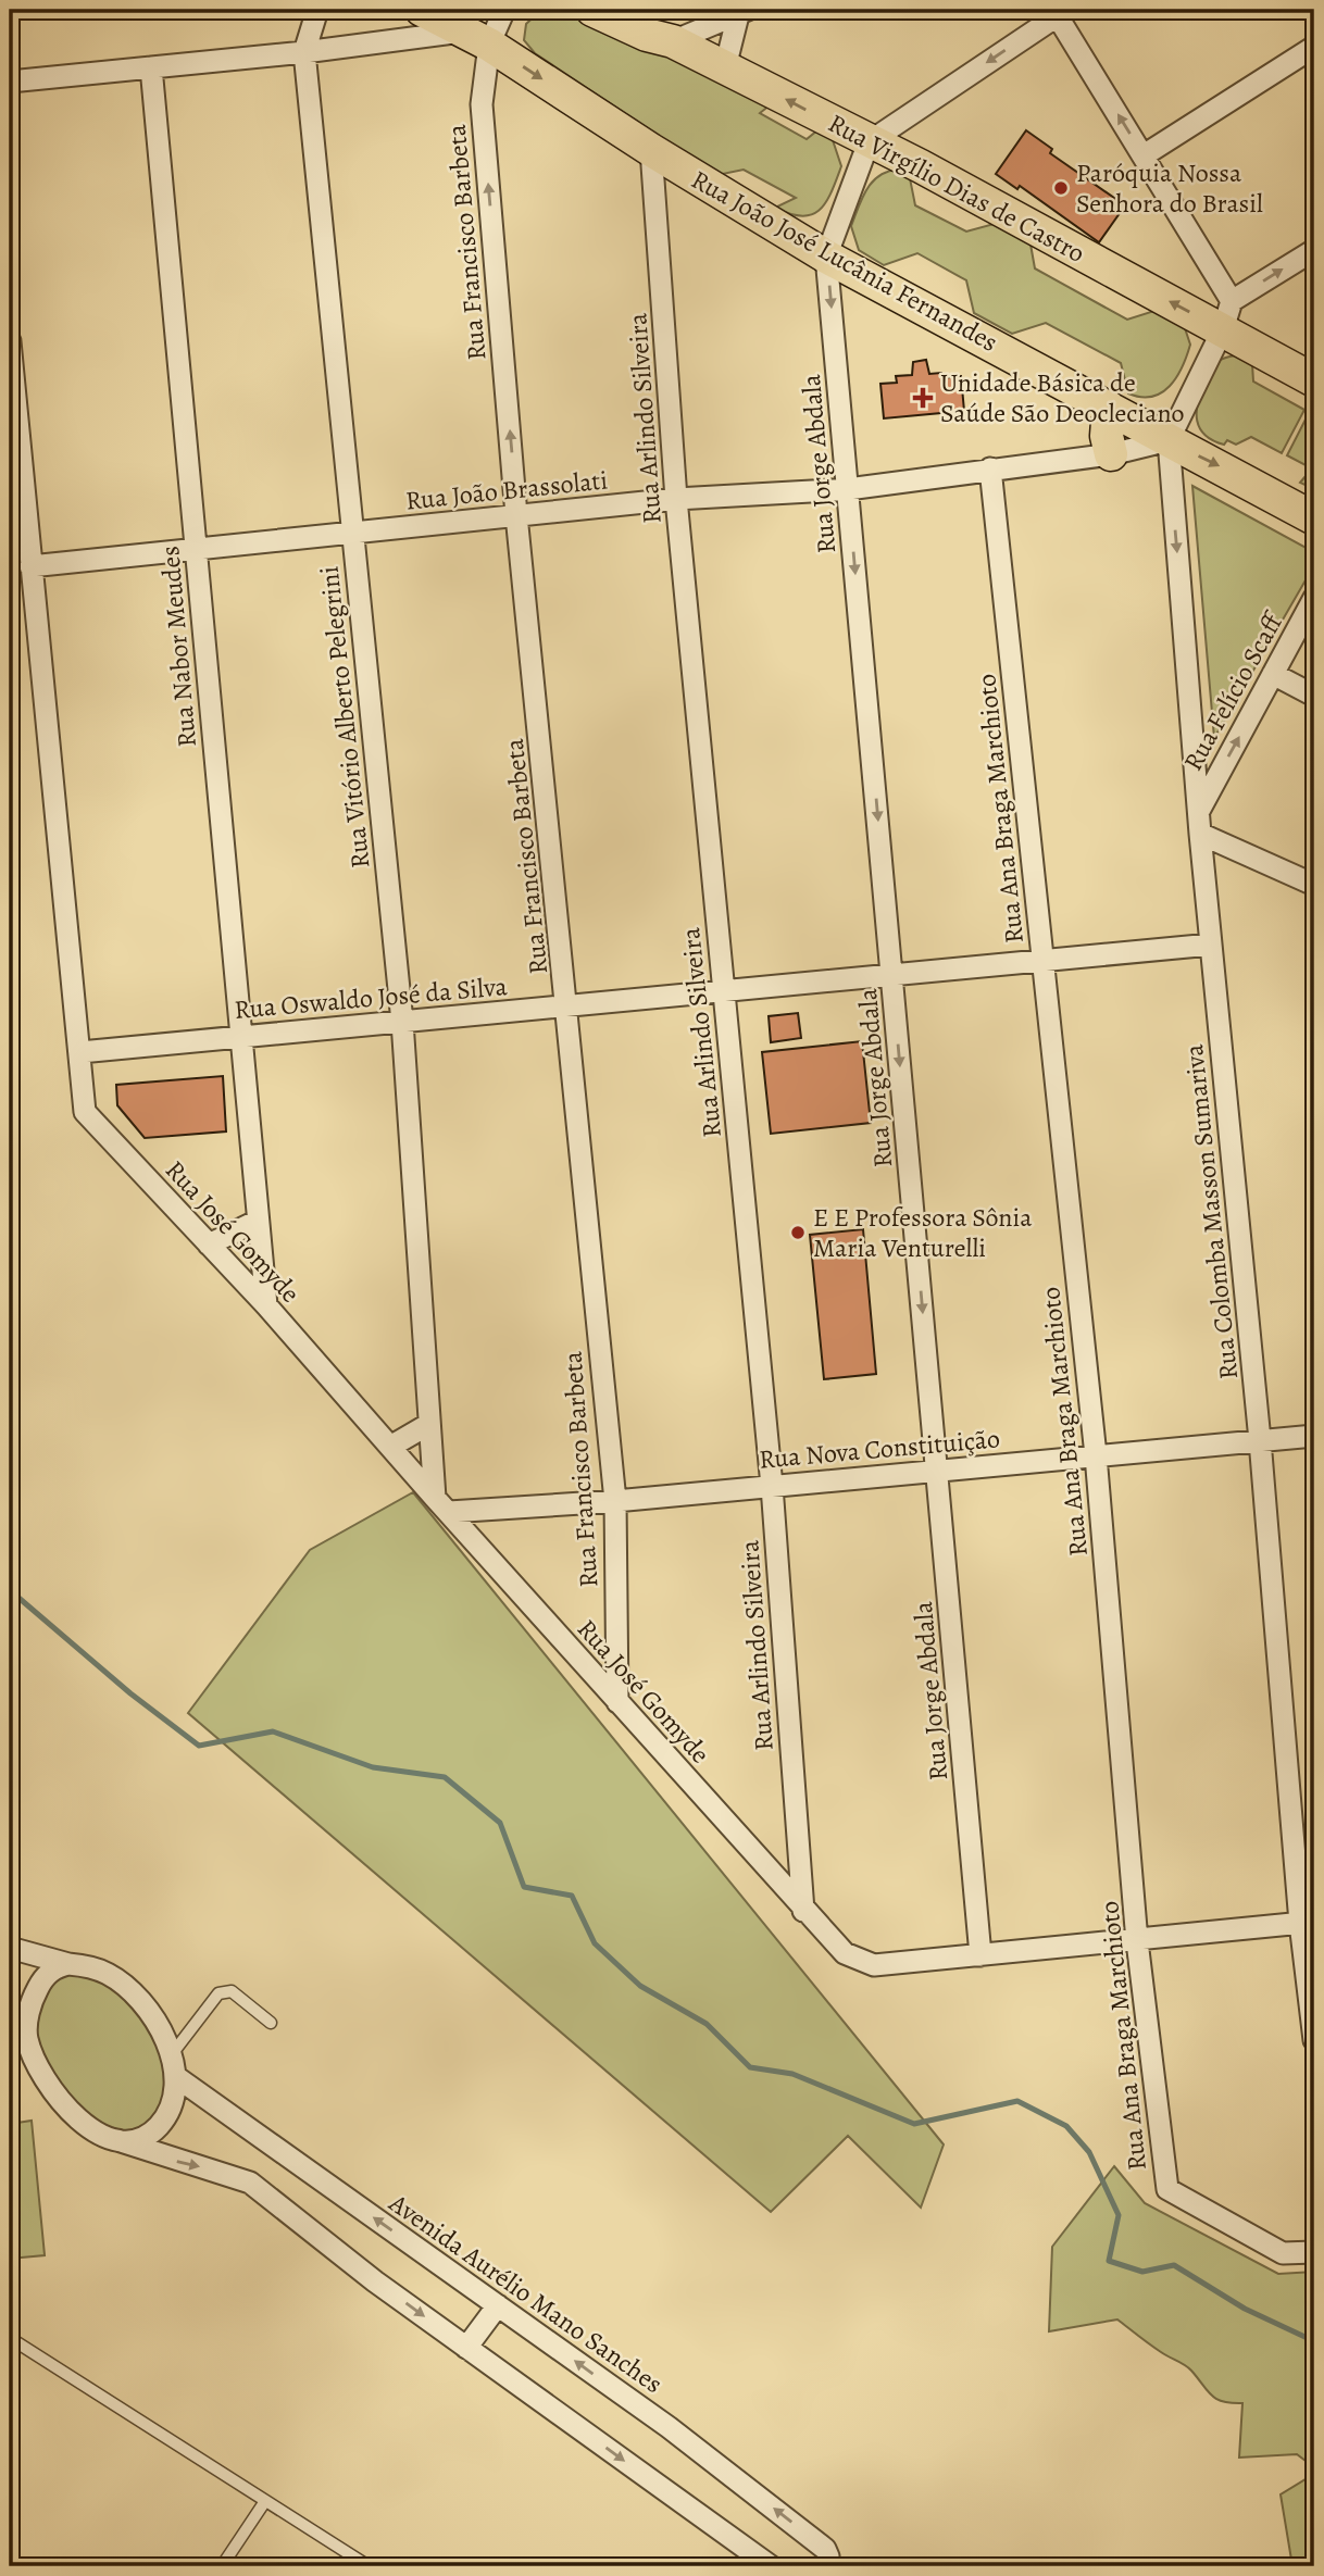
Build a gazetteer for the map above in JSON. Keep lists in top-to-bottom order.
{
  "streets": {
    "main road": ["Rua Virgílio Dias de Castro", "Rua João José Lucânia Fernandes"],
    "street": [
      "Rua Francisco Barbeta",
      "Rua Arlindo Silveira",
      "Rua Jorge Abdala",
      "Rua João Brassolati",
      "Rua Nabor Meudes",
      "Rua Felício Scaff",
      "Rua Vitório Alberto Pelegrini",
      "Rua Ana Braga Marchioto",
      "Rua Oswaldo José da Silva",
      "Rua Colomba Masson Sumariva",
      "Rua José Gomyde",
      "Rua Nova Constituição",
      "Avenida Aurélio Mano Sanches"
    ]
  },
  "crossings": [
    ["Rua Virgílio Dias de Castro", "Rua Jorge Abdala"],
    ["Rua Francisco Barbeta", "Rua João José Lucânia Fernandes"],
    ["Rua Francisco Barbeta", "Rua João Brassolati"],
    ["Rua Francisco Barbeta", "Rua Oswaldo José da Silva"],
    ["Rua Francisco Barbeta", "Rua José Gomyde"],
    ["Rua Francisco Barbeta", "Rua Nova Constituição"],
    ["Rua João José Lucânia Fernandes", "Rua Arlindo Silveira"],
    ["Rua João José Lucânia Fernandes", "Rua Jorge Abdala"],
    ["Rua João José Lucânia Fernandes", "Rua João Brassolati"],
    ["Rua João José Lucânia Fernandes", "Rua Colomba Masson Sumariva"],
    ["Rua Arlindo Silveira", "Rua João Brassolati"],
    ["Rua Arlindo Silveira", "Rua Oswaldo José da Silva"],
    ["Rua Arlindo Silveira", "Rua José Gomyde"],
    ["Rua Arlindo Silveira", "Rua Nova Constituição"],
    ["Rua Jorge Abdala", "Rua João Brassolati"],
    ["Rua Jorge Abdala", "Rua Oswaldo José da Silva"],
    ["Rua Jorge Abdala", "Rua José Gomyde"],
    ["Rua Jorge Abdala", "Rua Nova Constituição"],
    ["Rua João Brassolati", "Rua Nabor Meudes"],
    ["Rua João Brassolati", "Rua Vitório Alberto Pelegrini"],
    ["Rua João Brassolati", "Rua Ana Braga Marchioto"],
    ["Rua João Brassolati", "Rua Colomba Masson Sumariva"],
    ["Rua Nabor Meudes", "Rua Oswaldo José da Silva"],
    ["Rua Nabor Meudes", "Rua José Gomyde"],
    ["Rua Felício Scaff", "Rua Colomba Masson Sumariva"],
    ["Rua Vitório Alberto Pelegrini", "Rua Oswaldo José da Silva"],
    ["Rua Vitório Alberto Pelegrini", "Rua José Gomyde"],
    ["Rua Vitório Alberto Pelegrini", "Rua Nova Constituição"],
    ["Rua Ana Braga Marchioto", "Rua Oswaldo José da Silva"],
    ["Rua Ana Braga Marchioto", "Rua José Gomyde"],
    ["Rua Ana Braga Marchioto", "Rua Nova Constituição"],
    ["Rua Oswaldo José da Silva", "Rua Colomba Masson Sumariva"],
    ["Rua Oswaldo José da Silva", "Rua José Gomyde"],
    ["Rua Colomba Masson Sumariva", "Rua José Gomyde"],
    ["Rua Colomba Masson Sumariva", "Rua Nova Constituição"],
    ["Rua José Gomyde", "Rua Nova Constituição"]
  ],
  "one_way": [
    "Rua Virgílio Dias de Castro",
    "Rua João José Lucânia Fernandes",
    "Rua Jorge Abdala",
    "Rua Felício Scaff"
  ],
  "places": {
    "other": ["Paróquia Nossa Senhora do Brasil", "E E Professora Sônia Maria Venturelli"],
    "health": ["Unidade Básica de Saúde São Deocleciano"]
  }
}
